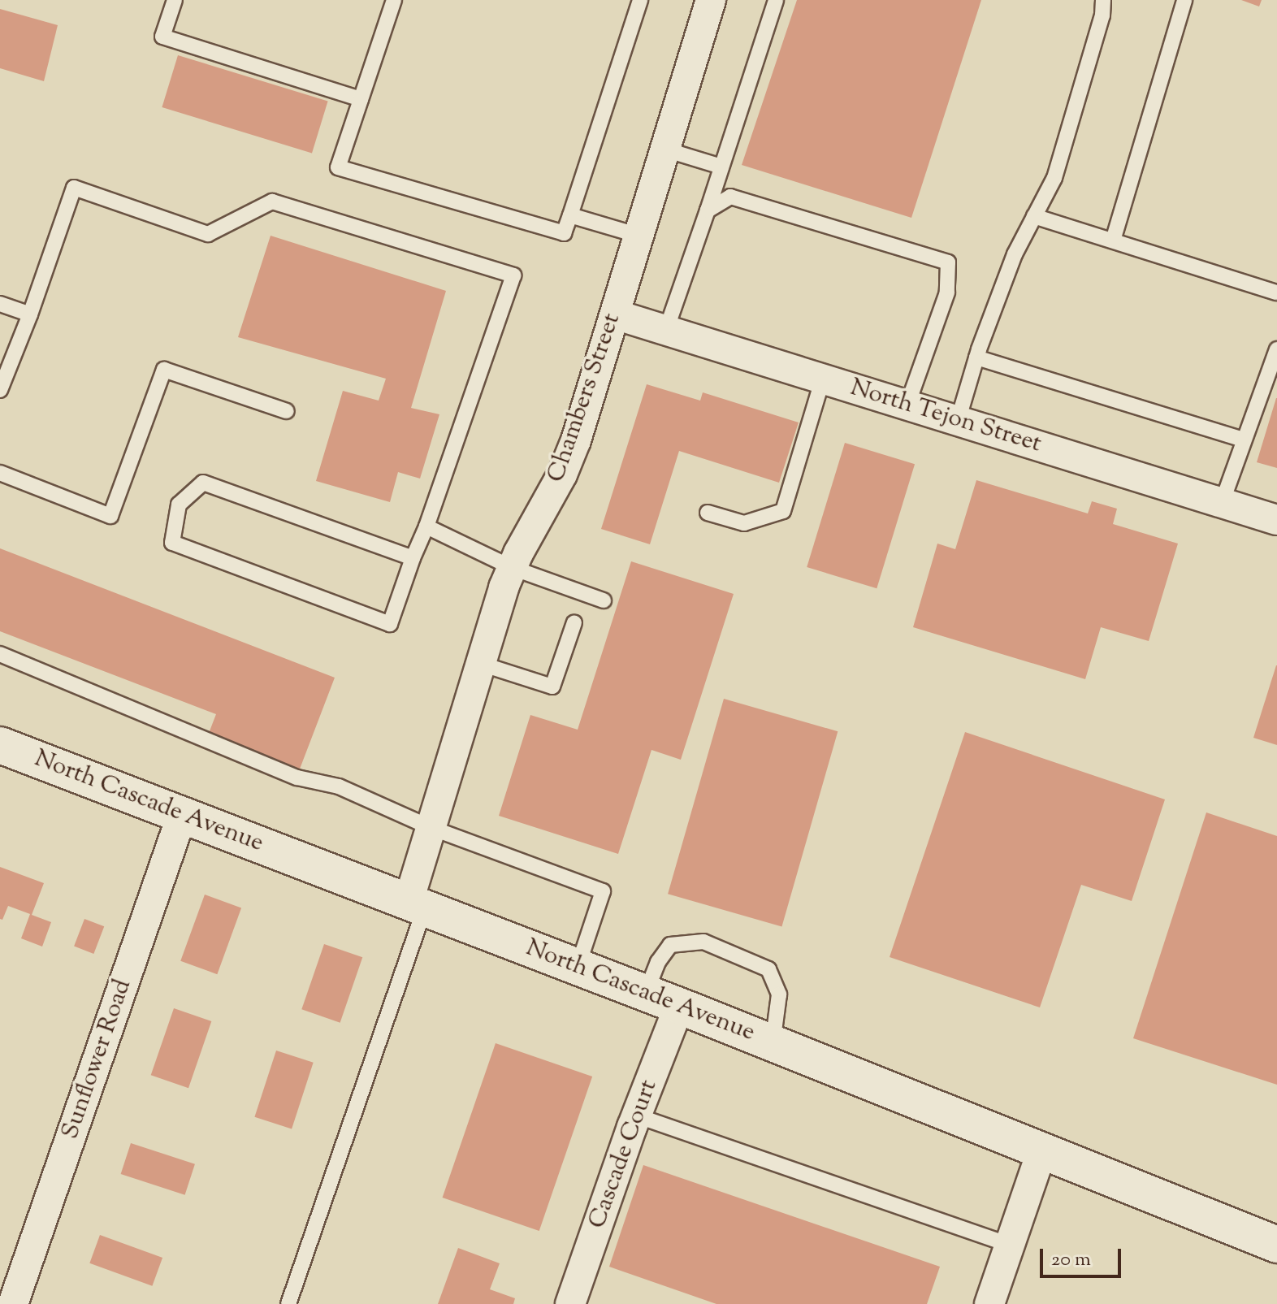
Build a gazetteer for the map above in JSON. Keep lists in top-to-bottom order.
{
  "streets": {
    "street": [
      "Chambers Street",
      "North Tejon Street",
      "North Cascade Avenue",
      "Sunflower Road",
      "Cascade Court"
    ]
  },
  "crossings": [
    ["Chambers Street", "North Tejon Street"],
    ["Chambers Street", "North Cascade Avenue"],
    ["North Cascade Avenue", "Sunflower Road"],
    ["North Cascade Avenue", "Cascade Court"]
  ],
  "scale_bar": "20 m"
}
